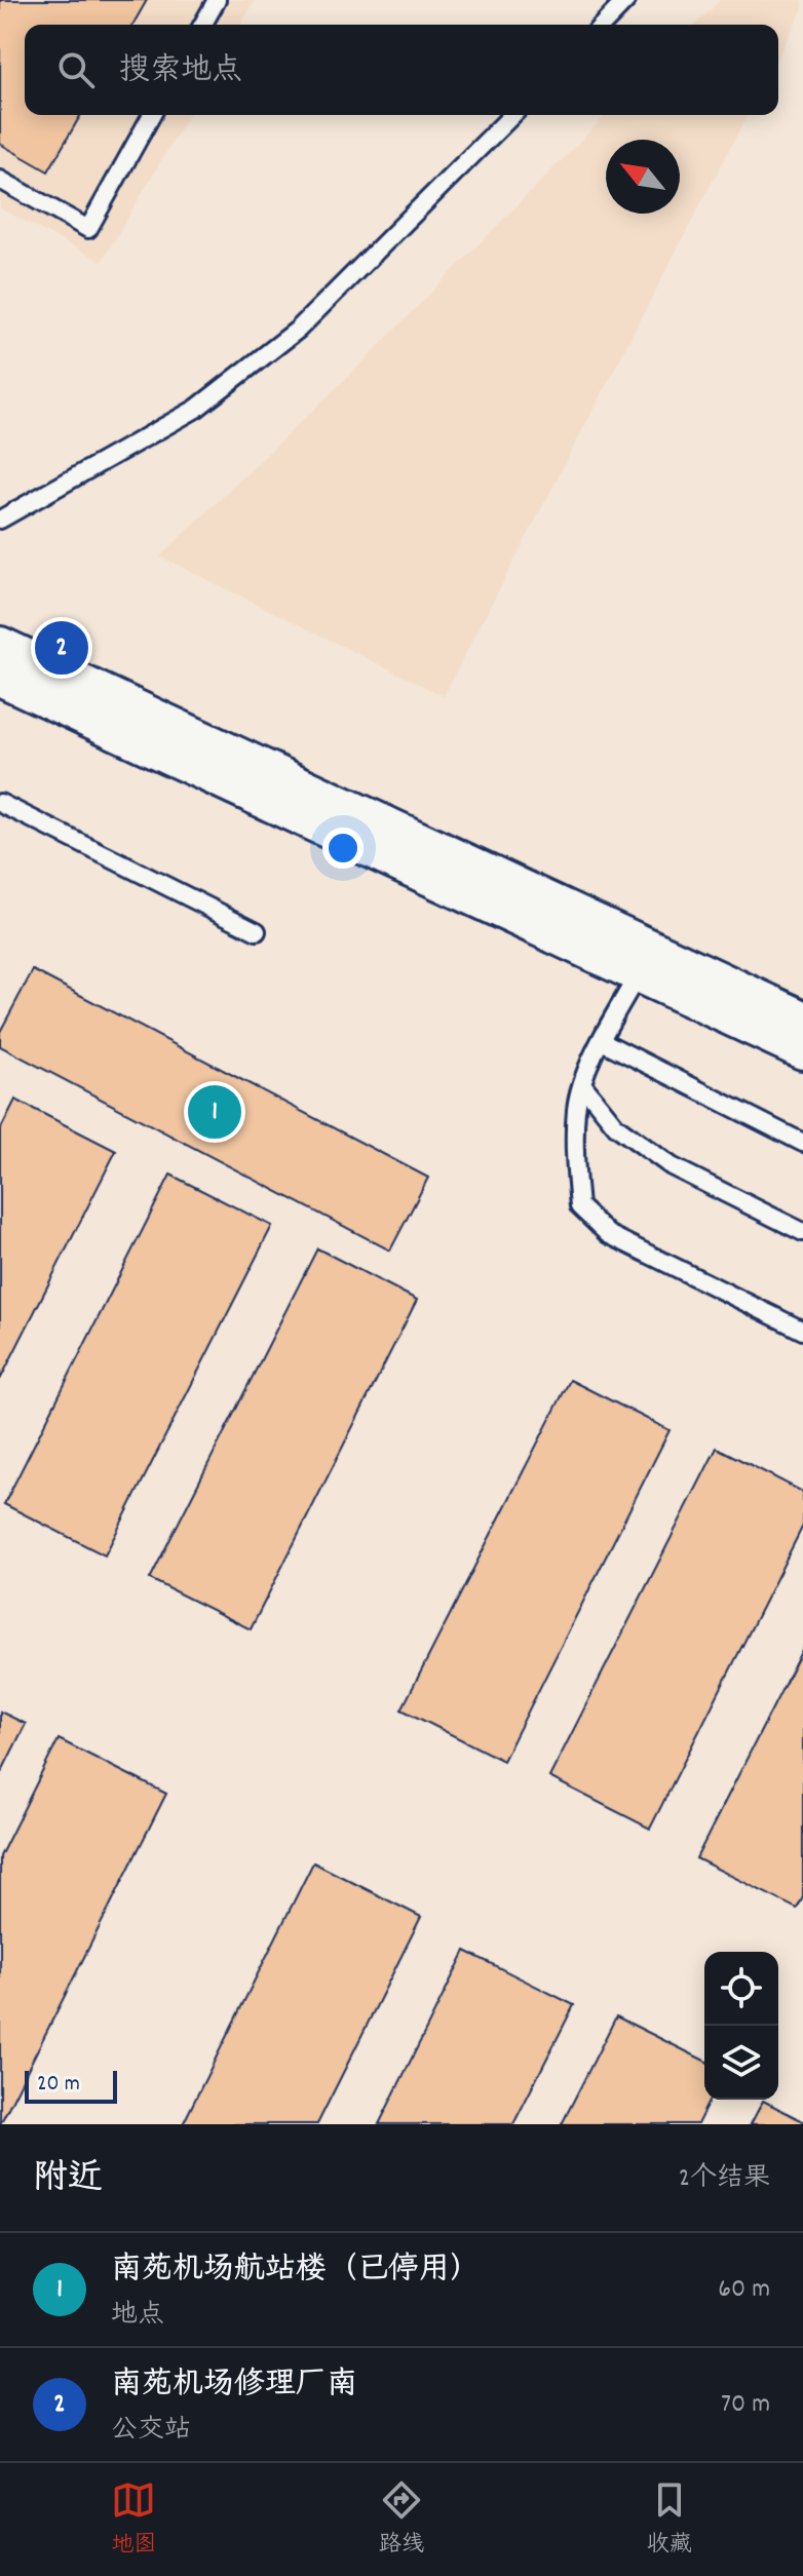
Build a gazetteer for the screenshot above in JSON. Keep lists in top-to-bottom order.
{
  "scale_bar": "20 m",
  "north": "top left",
  "page": {
    "search": "搜索地点",
    "pins": ["2", "1"],
    "scale": "20 m",
    "heading": ["附近", "2个结果"],
    "list": [
      {
        "mark": "1",
        "name": "南苑机场航站楼（已停用）",
        "note": "地点",
        "value": "60 m"
      },
      {
        "mark": "2",
        "name": "南苑机场修理厂南",
        "note": "公交站",
        "value": "70 m"
      }
    ],
    "nav": ["地图", "路线", "收藏"]
  }
}
